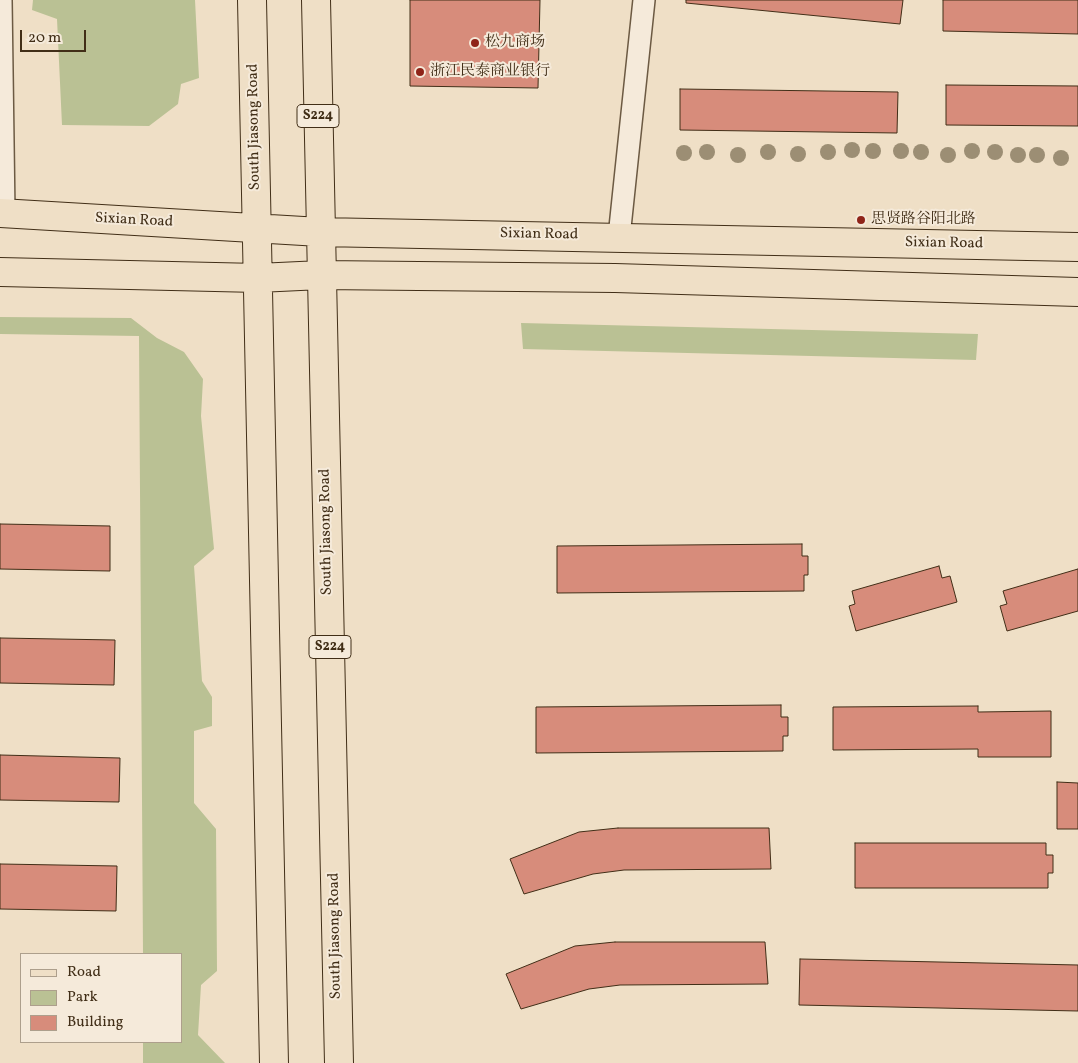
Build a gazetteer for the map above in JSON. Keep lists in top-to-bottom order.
{
  "streets": {
    "main road": ["S224", "South Jiasong Road", "Sixian Road"]
  },
  "crossings": [
    ["South Jiasong Road", "Sixian Road"]
  ],
  "places": ["松九商场", "浙江民泰商业银行", "思贤路谷阳北路"],
  "legend": ["Road", "Park", "Building"],
  "scale_bar": "20 m"
}
